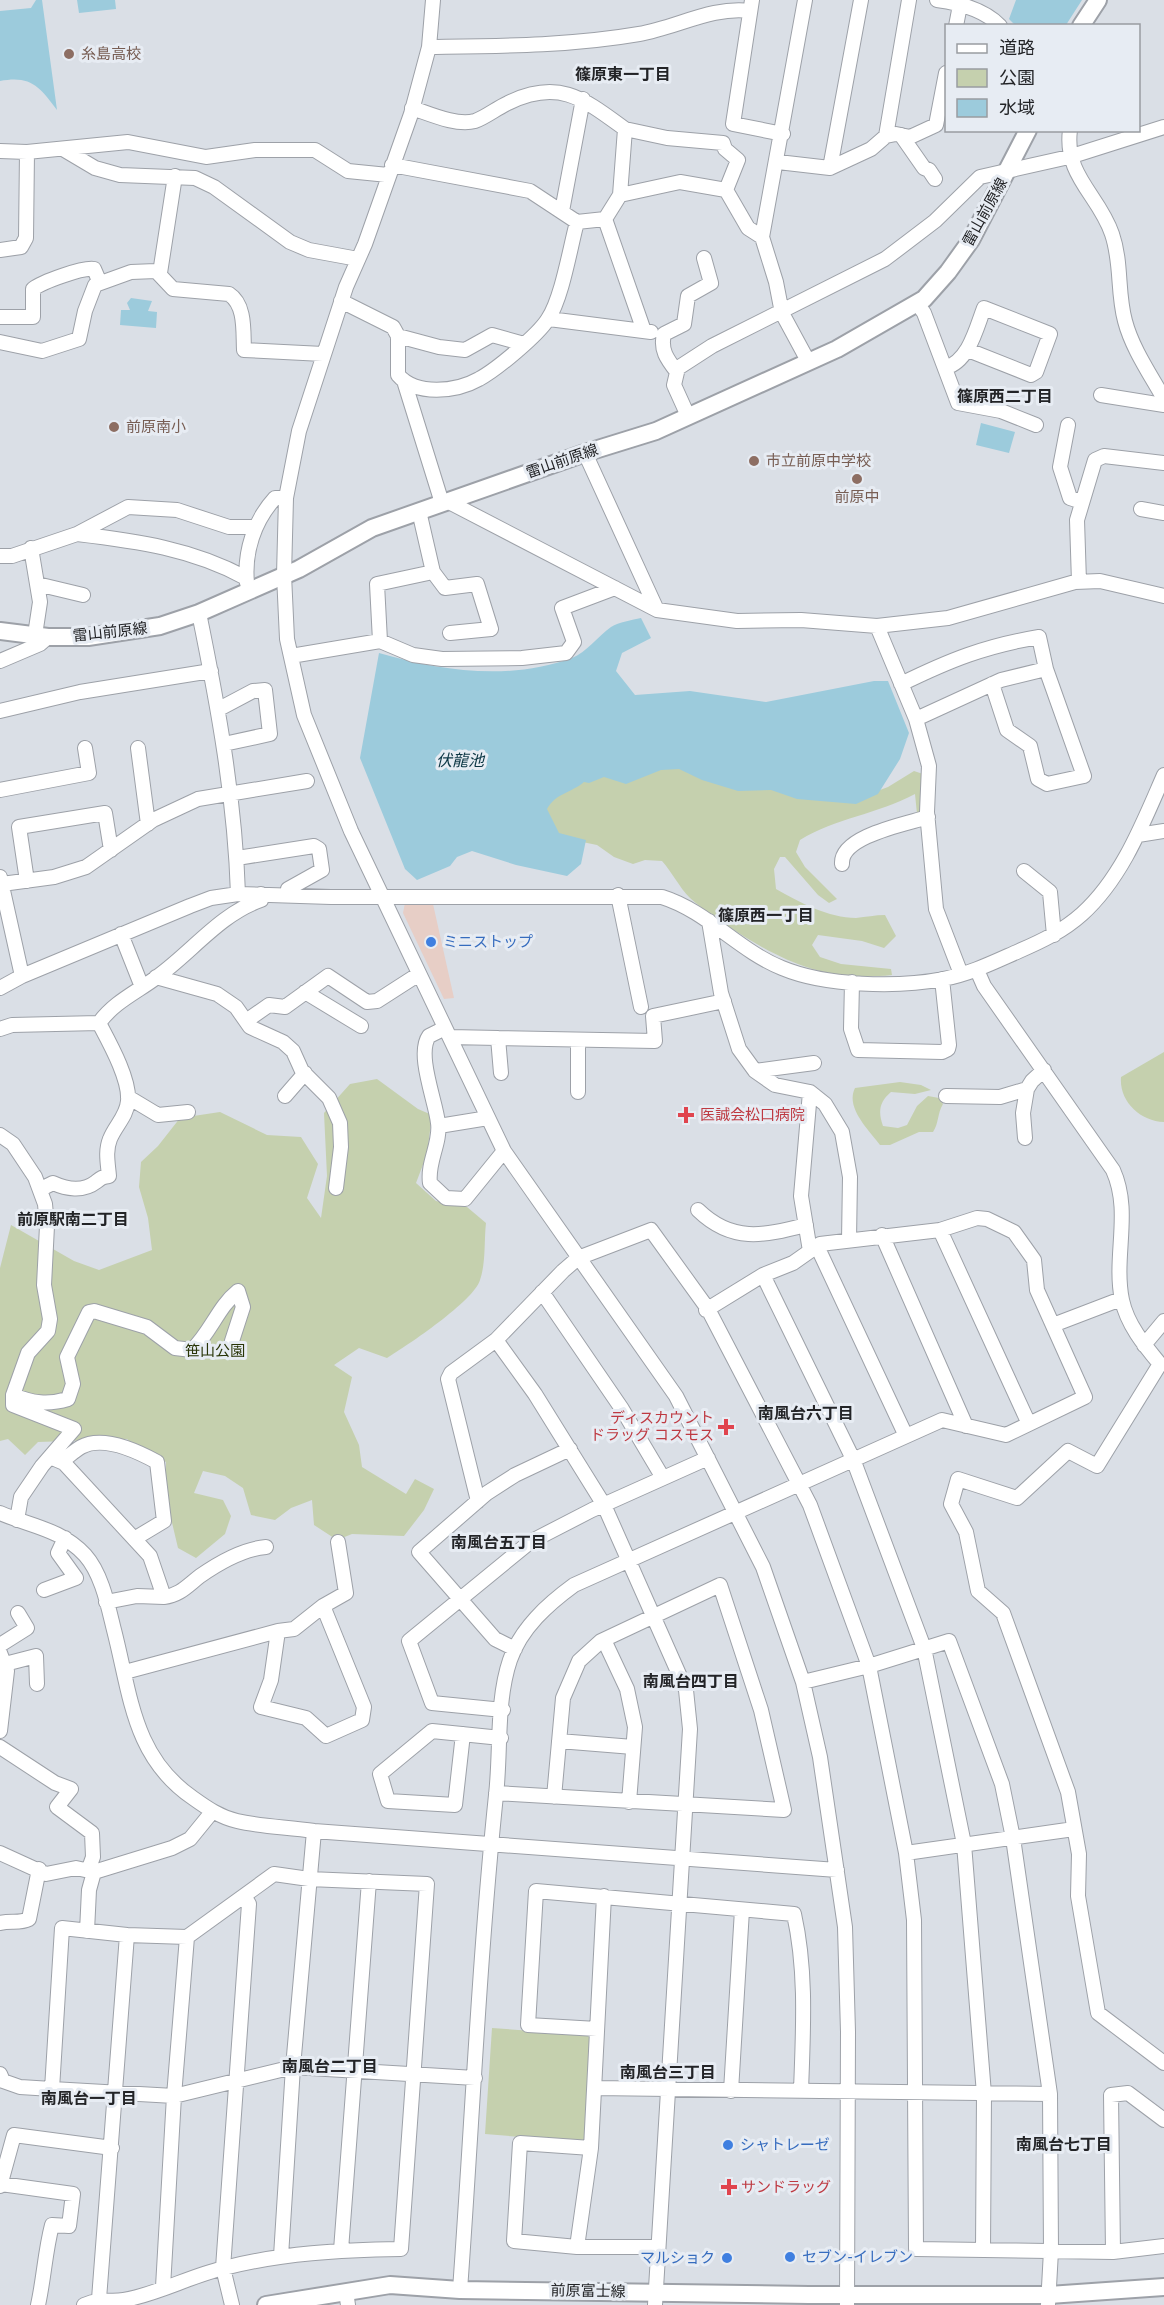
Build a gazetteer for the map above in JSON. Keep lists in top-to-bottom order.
{
  "streets": {
    "main road": ["雷山前原線", "前原富士線"]
  },
  "districts": [
    "篠原東一丁目",
    "篠原西二丁目",
    "篠原西一丁目",
    "前原駅南二丁目",
    "南風台六丁目",
    "南風台五丁目",
    "南風台四丁目",
    "南風台二丁目",
    "南風台三丁目",
    "南風台一丁目",
    "南風台七丁目"
  ],
  "water": ["伏龍池"],
  "parks": ["笹山公園"],
  "places": {
    "other": [
      "糸島高校",
      "前原南小",
      "市立前原中学校",
      "前原中",
      "ミニストップ",
      "シャトレーゼ",
      "セブン-イレブン",
      "マルショク"
    ],
    "health": ["医誠会松口病院", "ディスカウント ドラッグ コスモス", "サンドラッグ"]
  },
  "legend": ["道路", "公園", "水域"]
}
